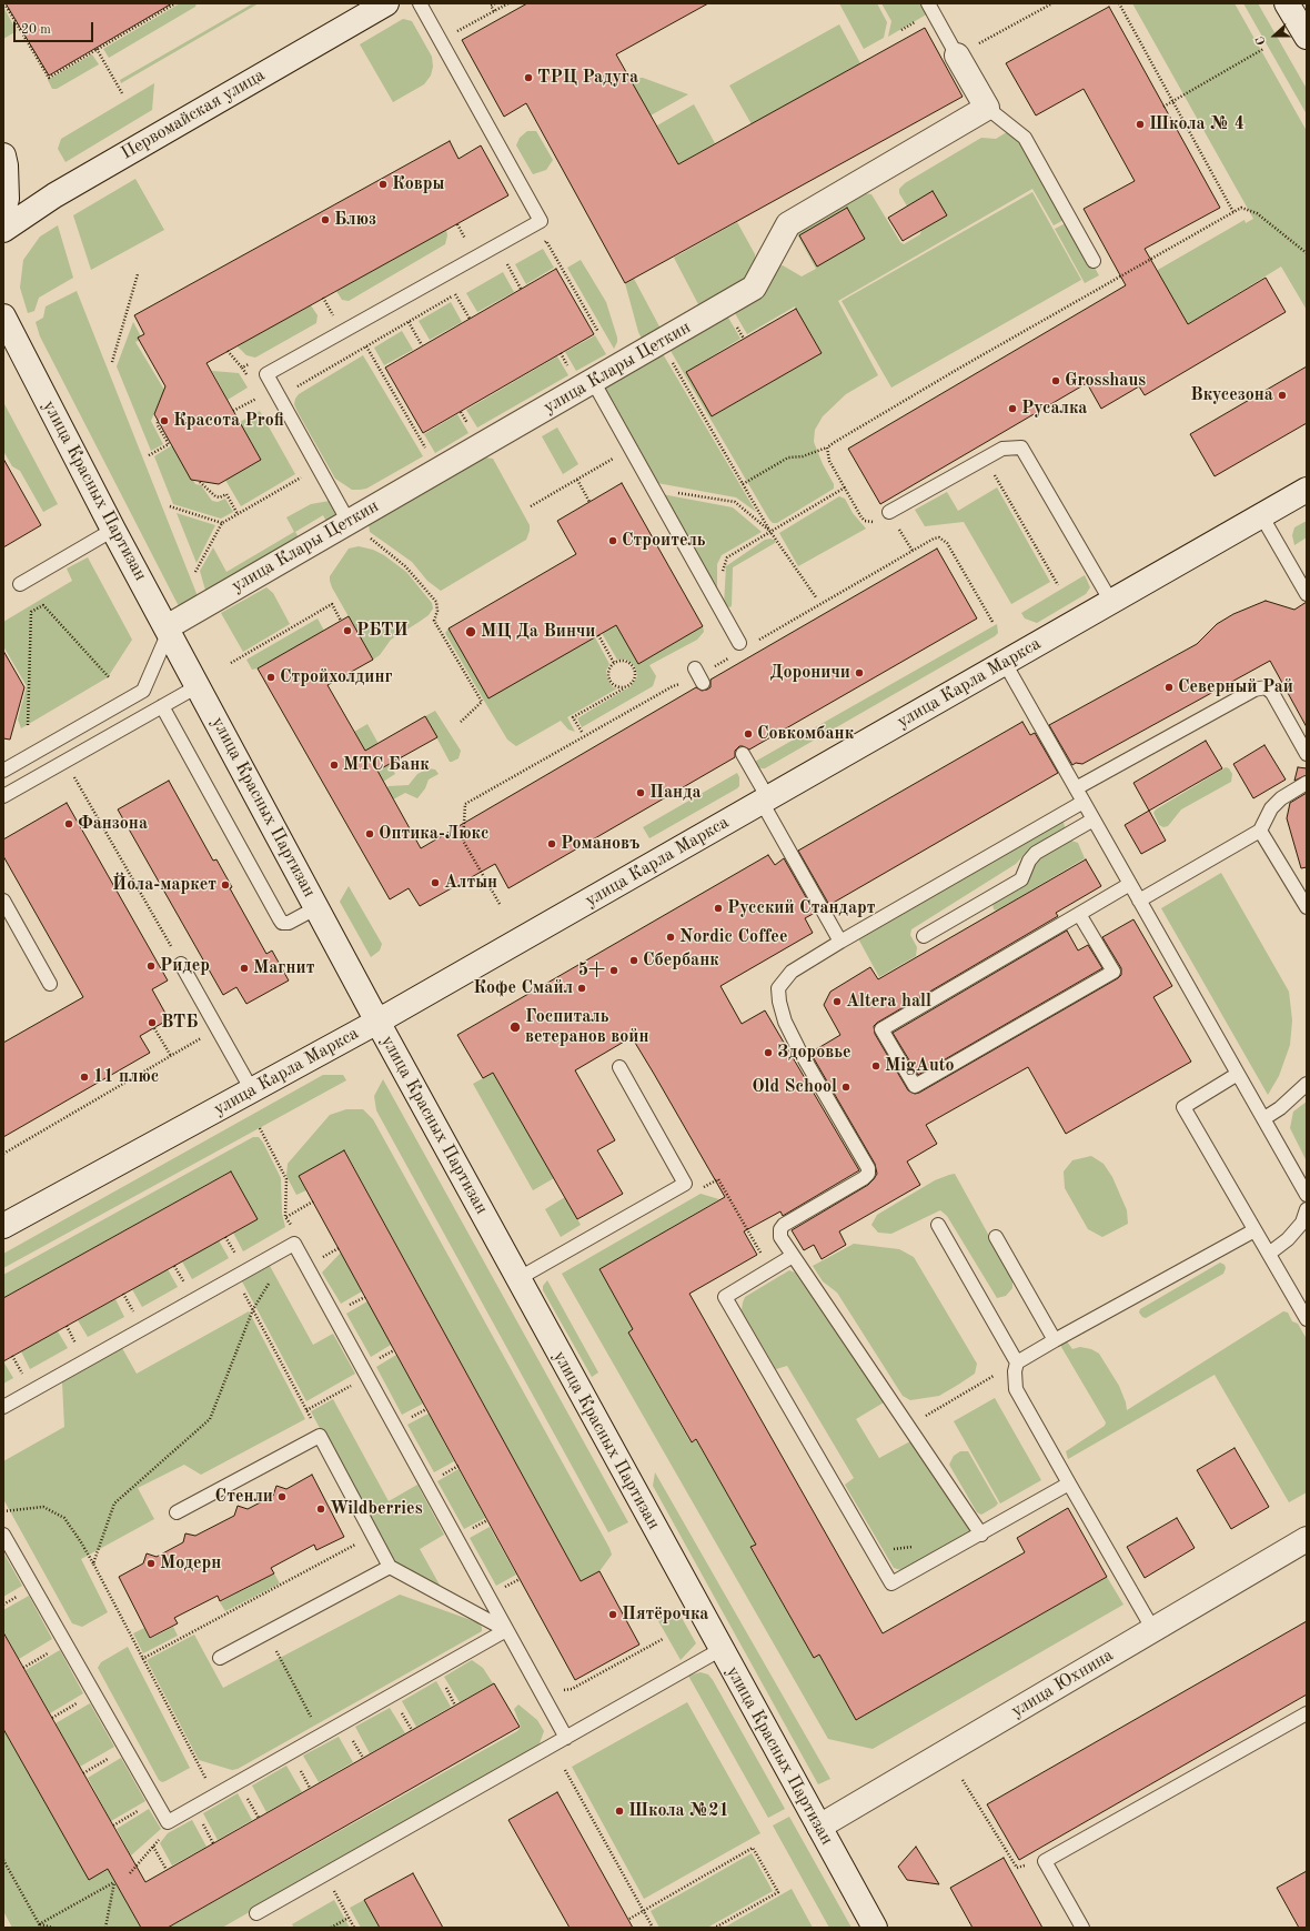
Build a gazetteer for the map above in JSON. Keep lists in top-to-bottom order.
{
  "streets": {
    "street": [
      "Первомайская улица",
      "улица Клары Цеткин",
      "улица Красных Партизан",
      "улица Карла Маркса",
      "улица Юхнина"
    ]
  },
  "crossings": [
    ["улица Клары Цеткин", "улица Красных Партизан"],
    ["улица Красных Партизан", "улица Карла Маркса"],
    ["улица Красных Партизан", "улица Юхнина"]
  ],
  "places": [
    "ТРЦ Радуга",
    "Школа № 4",
    "Ковры",
    "Блюз",
    "Grosshaus",
    "Вкусезона",
    "Русалка",
    "Красота Profi",
    "Строитель",
    "РБТИ",
    "МЦ Да Винчи",
    "Дороничи",
    "Стройхолдинг",
    "Северный Рай",
    "Совкомбанк",
    "МТС Банк",
    "Панда",
    "Фанзона",
    "Оптика-Люкс",
    "Романовъ",
    "Алтын",
    "Йола-маркет",
    "Русский Стандарт",
    "Nordic Coffee",
    "Сбербанк",
    "Ридер",
    "Магнит",
    "5+",
    "Кофе Смайл",
    "Altera hall",
    "ВТБ",
    "Госпиталь ветеранов войн",
    "Здоровье",
    "MigAuto",
    "11 плюс",
    "Old School",
    "Стенли",
    "Wildberries",
    "Модерн",
    "Пятёрочка",
    "Школа №21"
  ],
  "scale_bar": "20 m",
  "north": "left"
}
